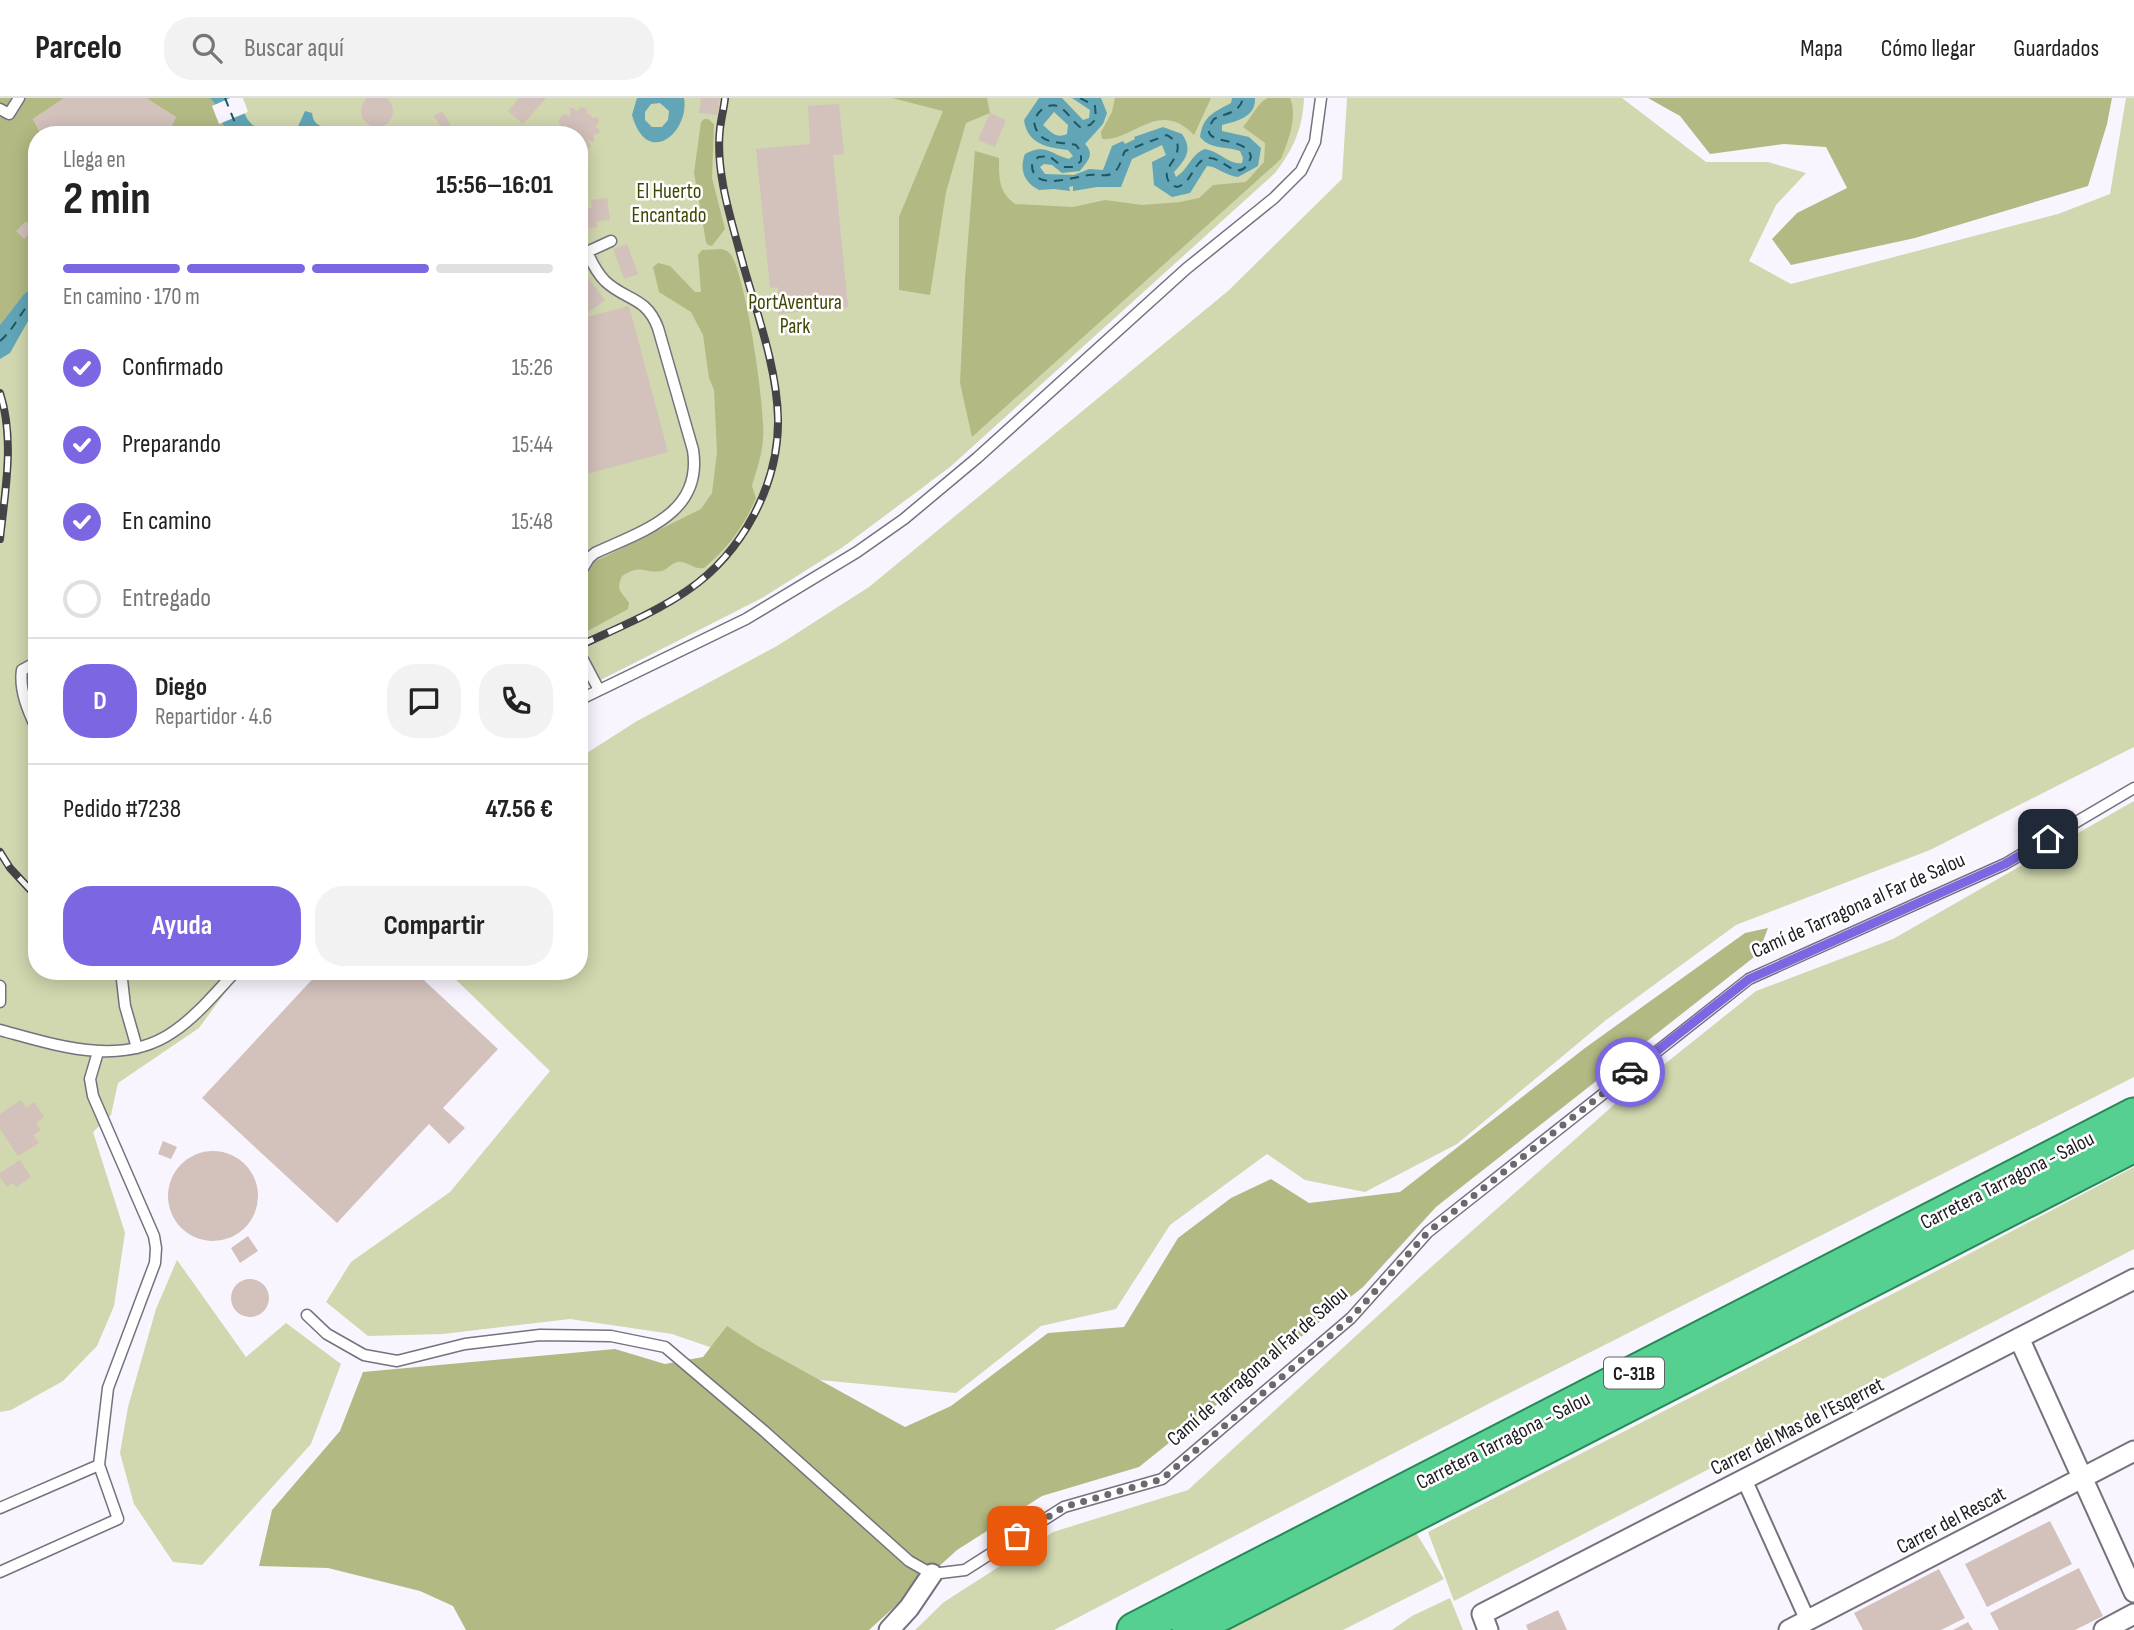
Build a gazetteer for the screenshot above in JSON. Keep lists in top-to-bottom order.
{
  "streets": {
    "highway": ["Carretera Tarragona - Salou", "C-31B"],
    "street": ["Carrer del Mas de l'Esqerret", "Carrer del Rescat"],
    "lane": ["Camí de Tarragona al Far de Salou"]
  },
  "parks": ["El Huerto Encantado", "PortAventura Park"],
  "page": {
    "header": "Parcelo",
    "search": "Buscar aquí",
    "nav": ["Mapa", "Cómo llegar", "Guardados"],
    "heading": ["2 min", "Llega en", "15:56–16:01"],
    "panel": [
      "Diego",
      "Repartidor · 4.6",
      "Pedido #7238",
      "47.56 €"
    ],
    "bar": "En camino · 170 m",
    "list": [
      ["Confirmado", "15:26"],
      ["Preparando", "15:44"],
      ["En camino", "15:48"],
      "Entregado"
    ],
    "round": "D",
    "buttons": ["Ayuda", "Compartir"]
  }
}
